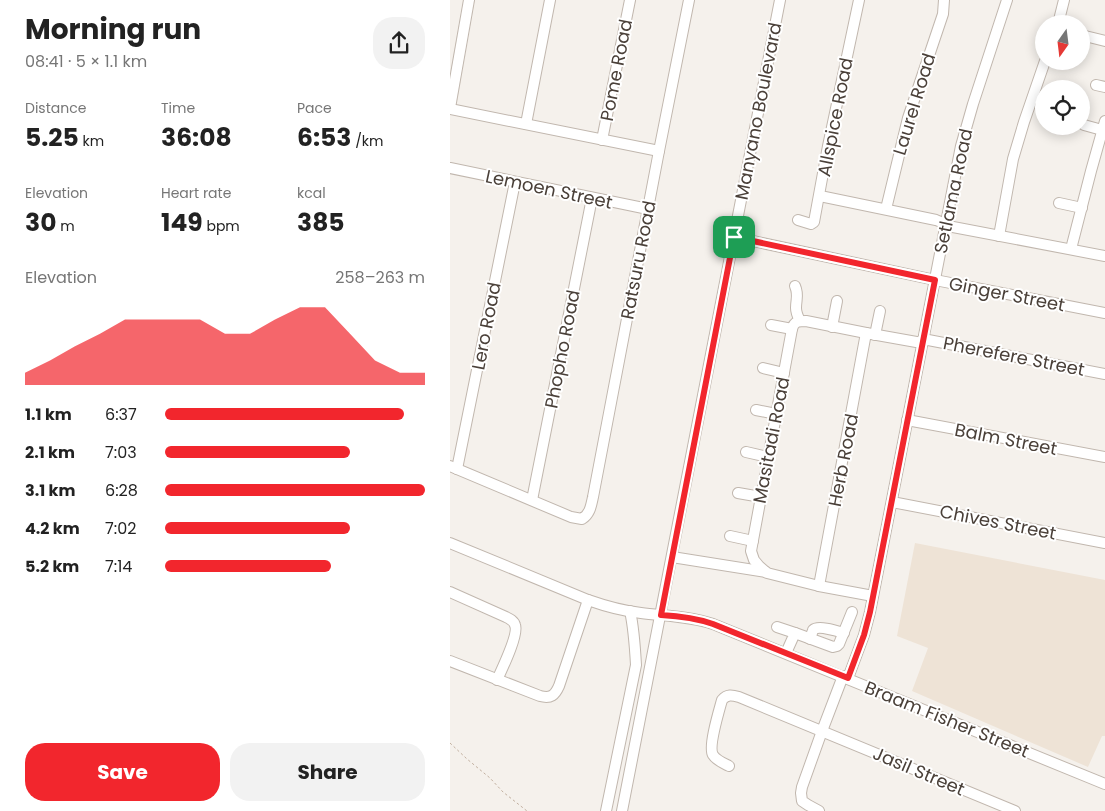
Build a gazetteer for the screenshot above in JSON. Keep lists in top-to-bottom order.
{
  "streets": {
    "street": [
      "Pome Road",
      "Laurel Road",
      "Manyano Boulevard",
      "Allspice Road",
      "Lemoen Street",
      "Setlama Road",
      "Ratsuru Road",
      "Ginger Street",
      "Lero Road",
      "Phopho Road",
      "Pherefere Street",
      "Balm Street",
      "Masitadi Road",
      "Herb Road",
      "Chives Street",
      "Braam Fisher Street",
      "Jasil Street"
    ]
  },
  "crossings": [
    ["Laurel Road", "Allspice Road"],
    ["Manyano Boulevard", "Ginger Street"],
    ["Manyano Boulevard", "Braam Fisher Street"],
    ["Allspice Road", "Setlama Road"],
    ["Lemoen Street", "Ratsuru Road"],
    ["Lemoen Street", "Lero Road"],
    ["Lemoen Street", "Phopho Road"],
    ["Setlama Road", "Ginger Street"],
    ["Setlama Road", "Pherefere Street"],
    ["Setlama Road", "Balm Street"],
    ["Setlama Road", "Chives Street"],
    ["Setlama Road", "Braam Fisher Street"],
    ["Setlama Road", "Jasil Street"],
    ["Ratsuru Road", "Phopho Road"]
  ],
  "north": "bottom",
  "page": {
    "heading": ["Morning run", "08:41 · 5 × 1.1 km"],
    "stats": [
      ["Distance", "5.25 km"],
      ["Time", "36:08"],
      ["Pace", "6:53 /km"],
      ["Elevation", "30 m"],
      ["Heart rate", "149 bpm"],
      ["kcal", "385"]
    ],
    "chart": ["Elevation", "258–263 m"],
    "list": [
      {
        "name": "1.1 km",
        "note": "6:37"
      },
      {
        "name": "2.1 km",
        "note": "7:03"
      },
      {
        "name": "3.1 km",
        "note": "6:28"
      },
      {
        "name": "4.2 km",
        "note": "7:02"
      },
      {
        "name": "5.2 km",
        "note": "7:14"
      }
    ],
    "buttons": ["Save", "Share"]
  }
}
